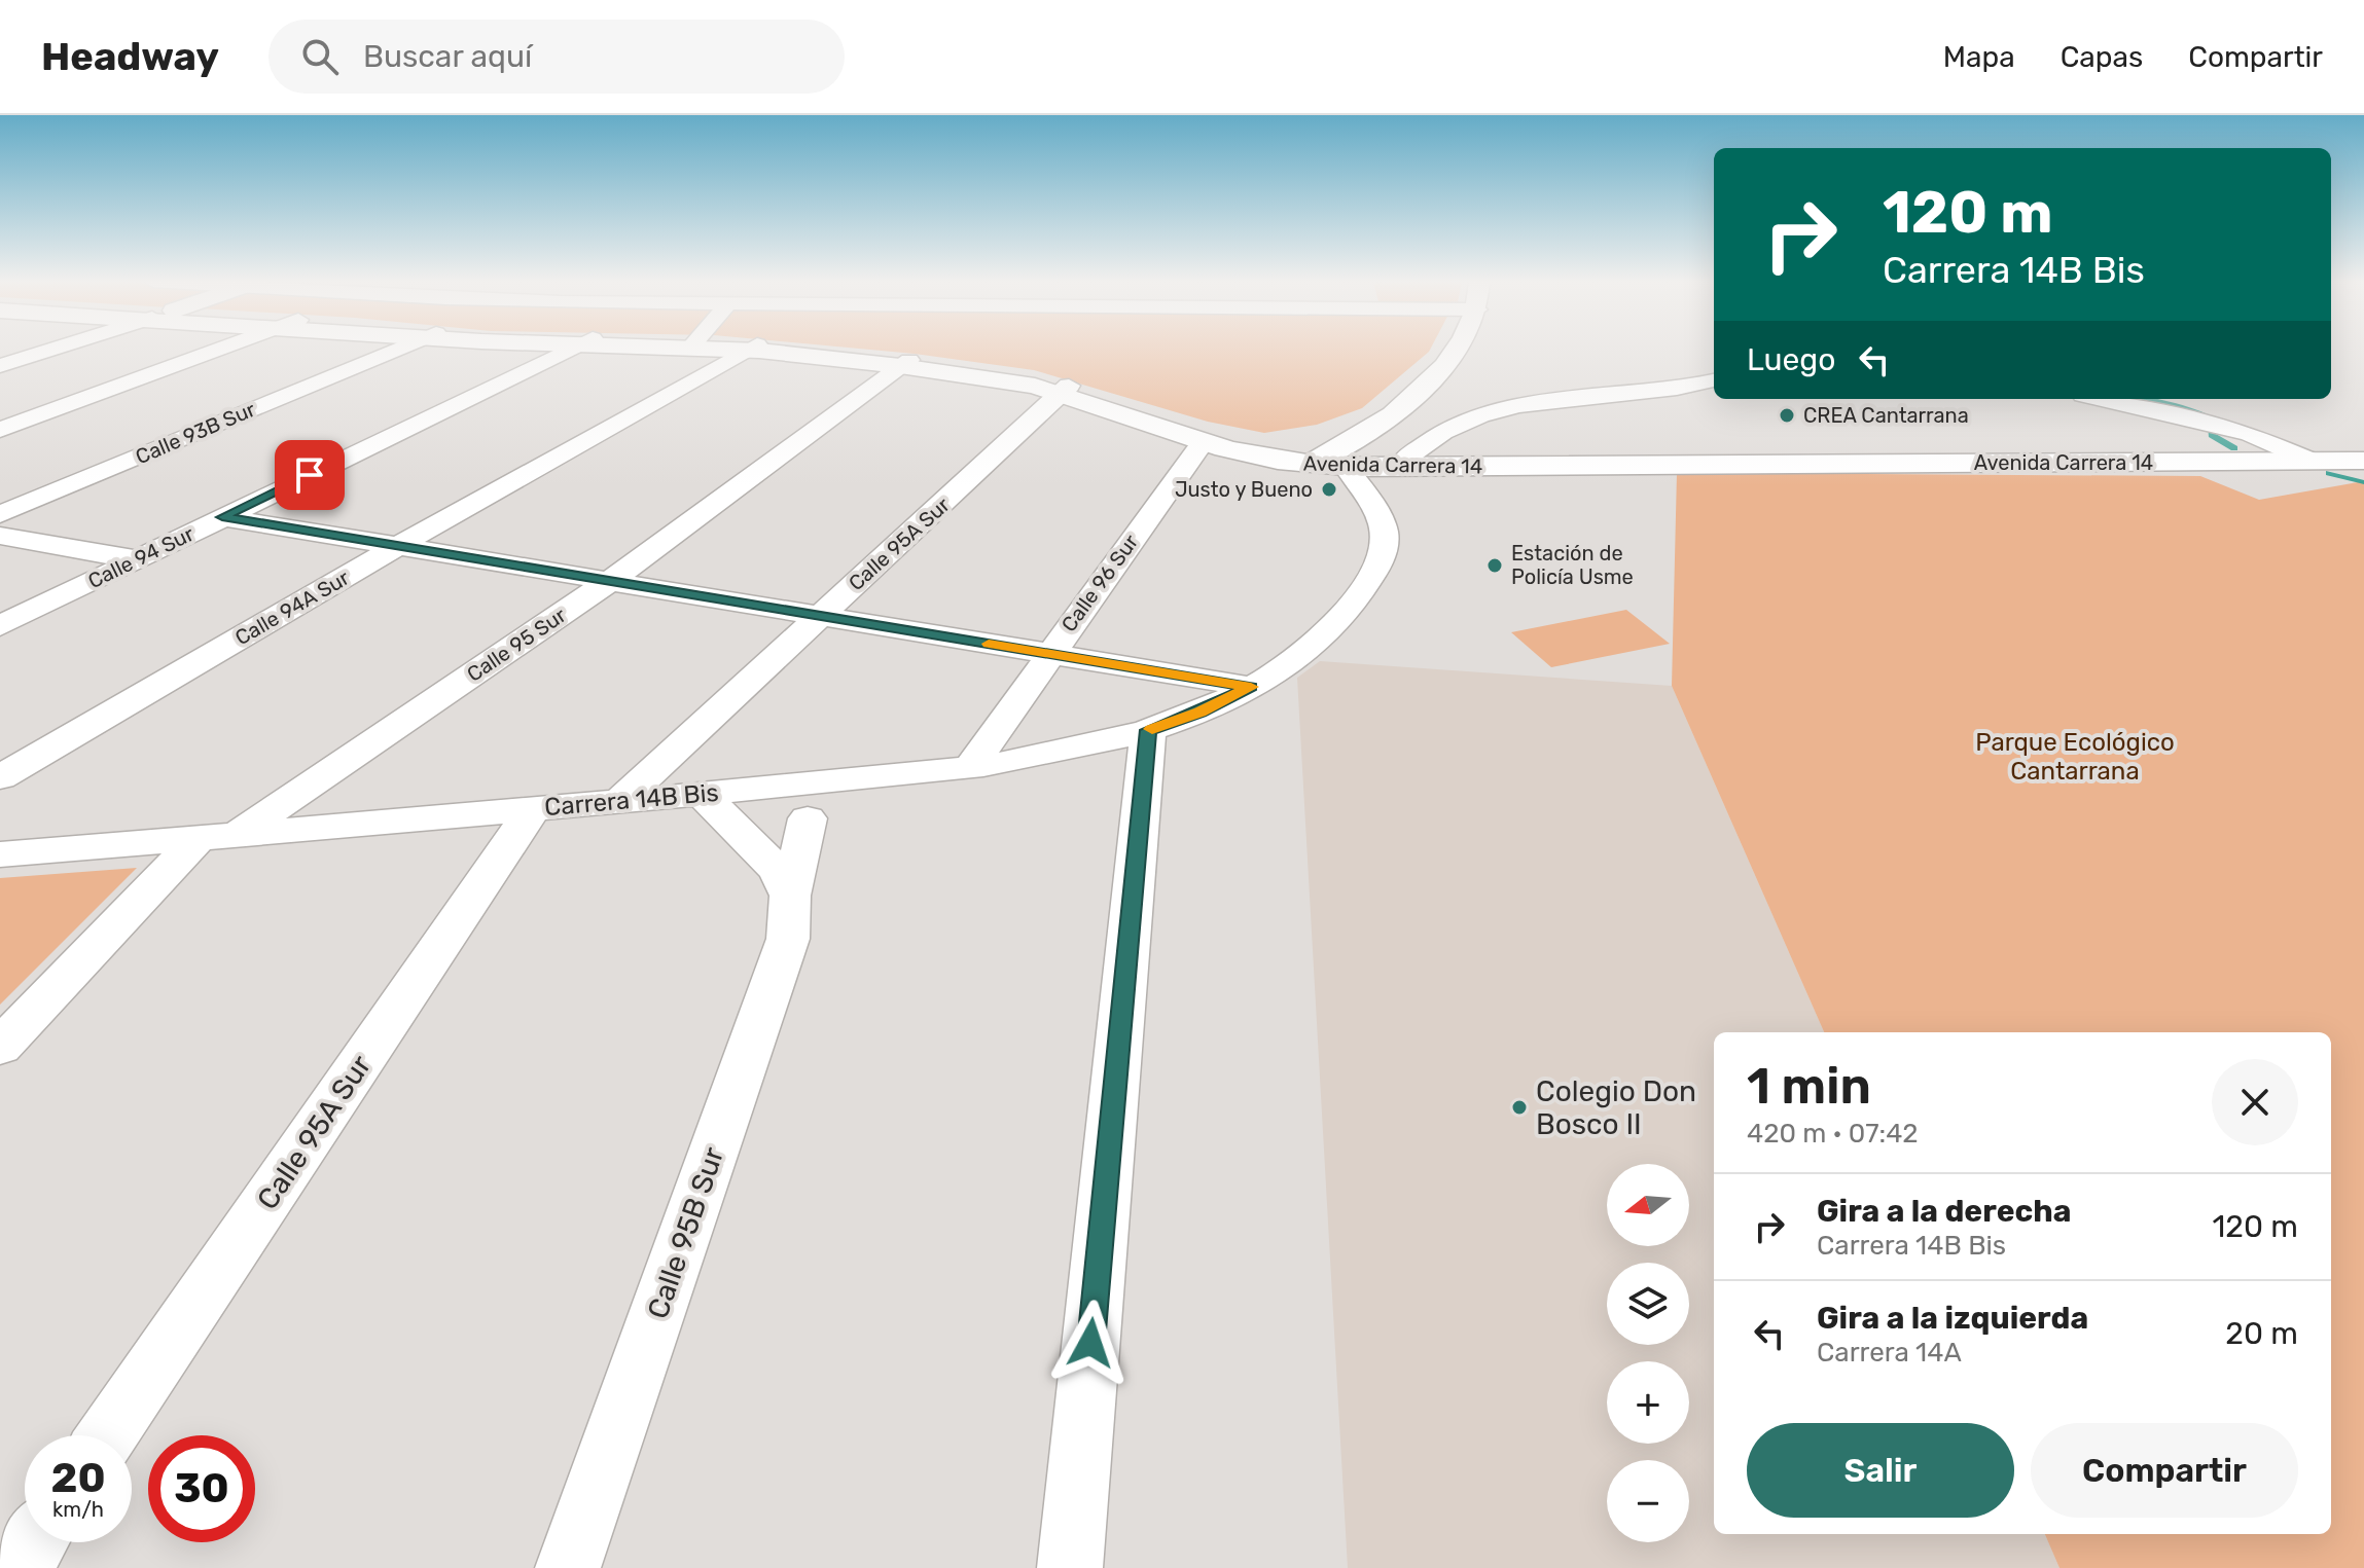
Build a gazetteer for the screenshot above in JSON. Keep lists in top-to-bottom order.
{
  "streets": {
    "main road": ["Avenida Carrera 14"],
    "street": [
      "Calle 93B Sur",
      "Calle 95A Sur",
      "Calle 94 Sur",
      "Calle 96 Sur",
      "Calle 94A Sur",
      "Calle 95 Sur",
      "Carrera 14B Bis",
      "Calle 95B Sur"
    ]
  },
  "crossings": [
    ["Avenida Carrera 14", "Calle 95A Sur"],
    ["Avenida Carrera 14", "Calle 96 Sur"],
    ["Avenida Carrera 14", "Calle 95 Sur"],
    ["Avenida Carrera 14", "Carrera 14B Bis"],
    ["Calle 95A Sur", "Carrera 14B Bis"],
    ["Calle 96 Sur", "Carrera 14B Bis"],
    ["Calle 95 Sur", "Carrera 14B Bis"]
  ],
  "parks": ["Parque Ecológico Cantarrana"],
  "places": [
    "CREA Cantarrana",
    "Justo y Bueno",
    "Estación de Policía Usme",
    "Colegio Don Bosco II"
  ],
  "north": "left",
  "page": {
    "header": "Headway",
    "search": "Buscar aquí",
    "nav": ["Mapa", "Capas", "Compartir"],
    "turn": ["120 m", "Carrera 14B Bis"],
    "then": "Luego",
    "heading": ["1 min", "420 m · 07:42"],
    "map_buttons": ["+", "−"],
    "list": [
      {
        "name": "Gira a la derecha",
        "note": "Carrera 14B Bis",
        "value": "120 m"
      },
      {
        "name": "Gira a la izquierda",
        "note": "Carrera 14A",
        "value": "20 m"
      }
    ],
    "buttons": ["Salir", "Compartir"],
    "speed": "20 km/h",
    "limit": "30"
  }
}
